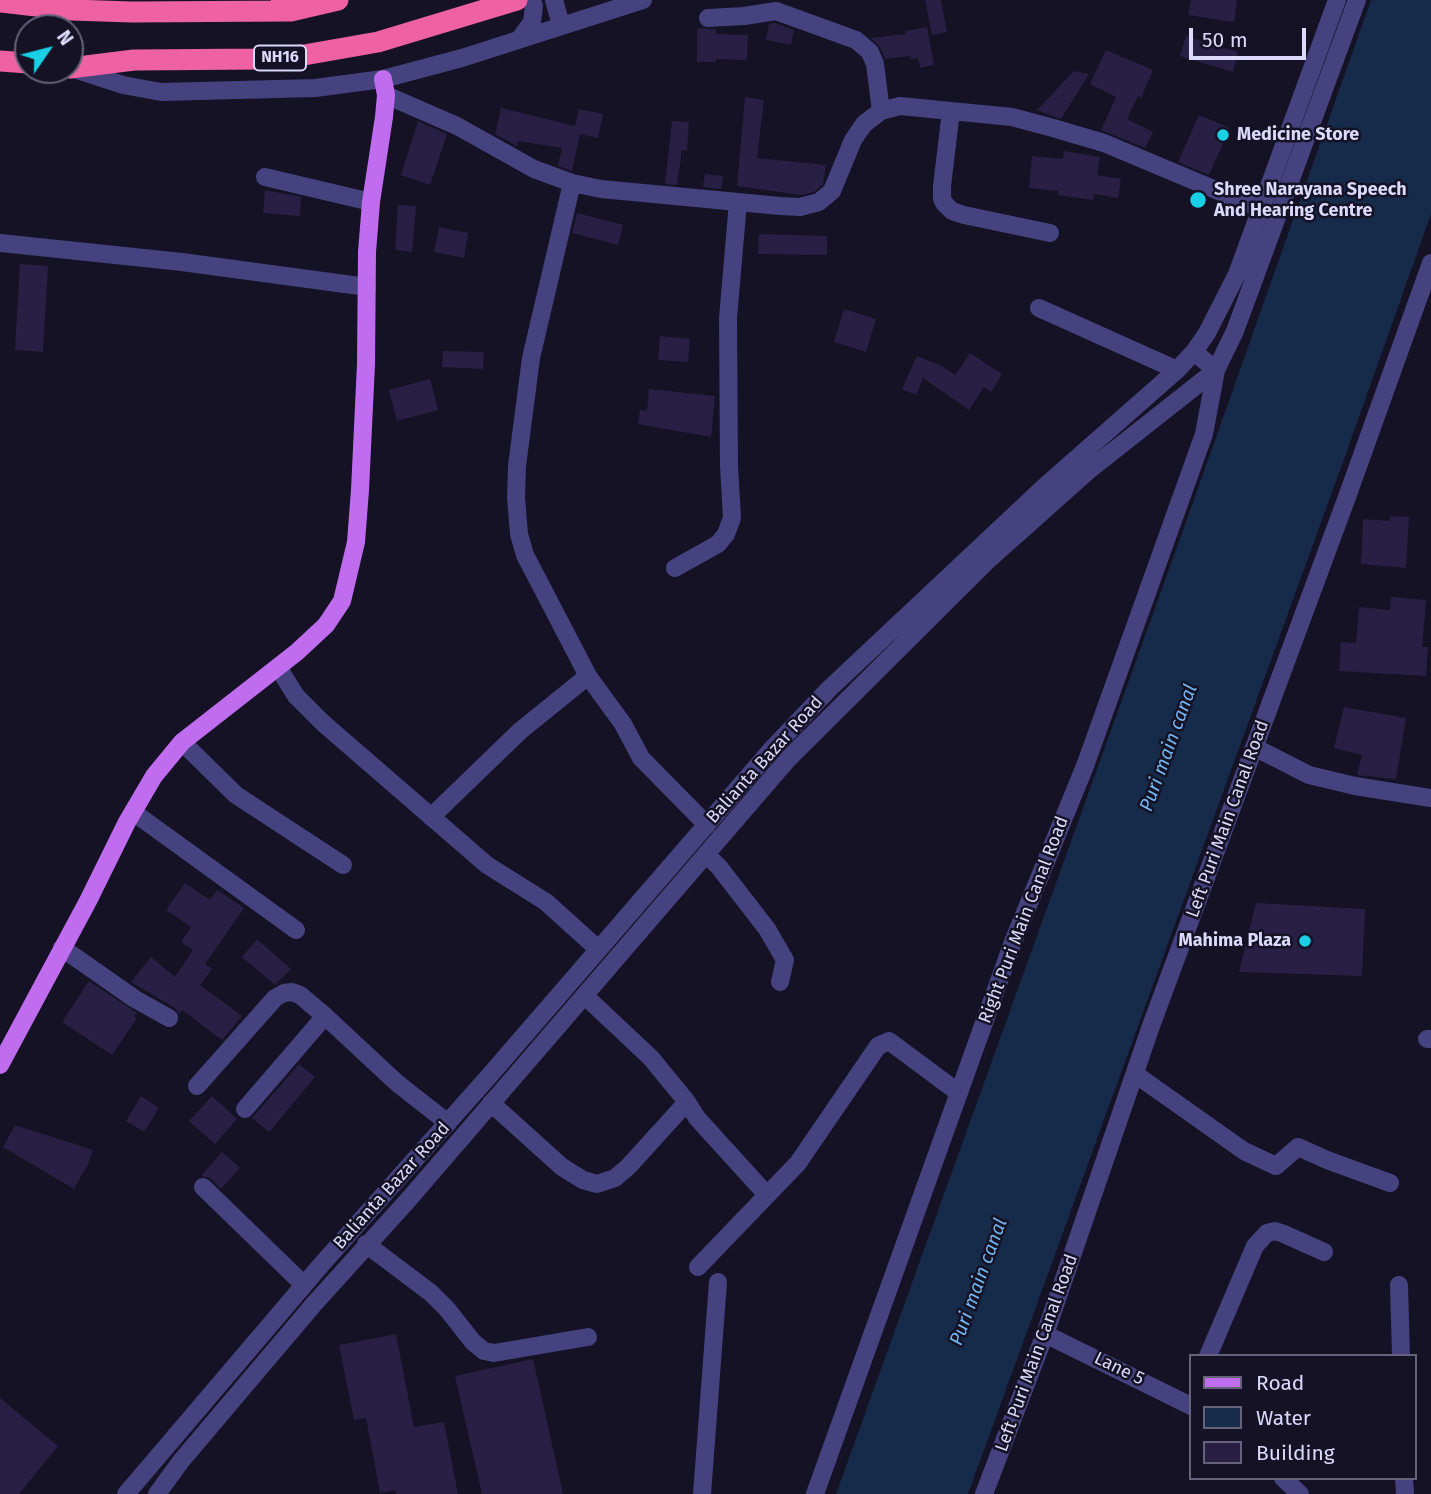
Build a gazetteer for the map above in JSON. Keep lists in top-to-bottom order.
{
  "streets": {
    "highway": ["NH16"],
    "street": [
      "Balianta Bazar Road",
      "Left Puri Main Canal Road",
      "Right Puri Main Canal Road",
      "Lane 5"
    ]
  },
  "crossings": [
    ["Balianta Bazar Road", "Right Puri Main Canal Road"],
    ["Left Puri Main Canal Road", "Lane 5"]
  ],
  "water": ["Puri main canal"],
  "places": ["Medicine Store", "Shree Narayana Speech And Hearing Centre", "Mahima Plaza"],
  "legend": ["Road", "Water", "Building"],
  "scale_bar": "50 m",
  "north": "top right"
}
